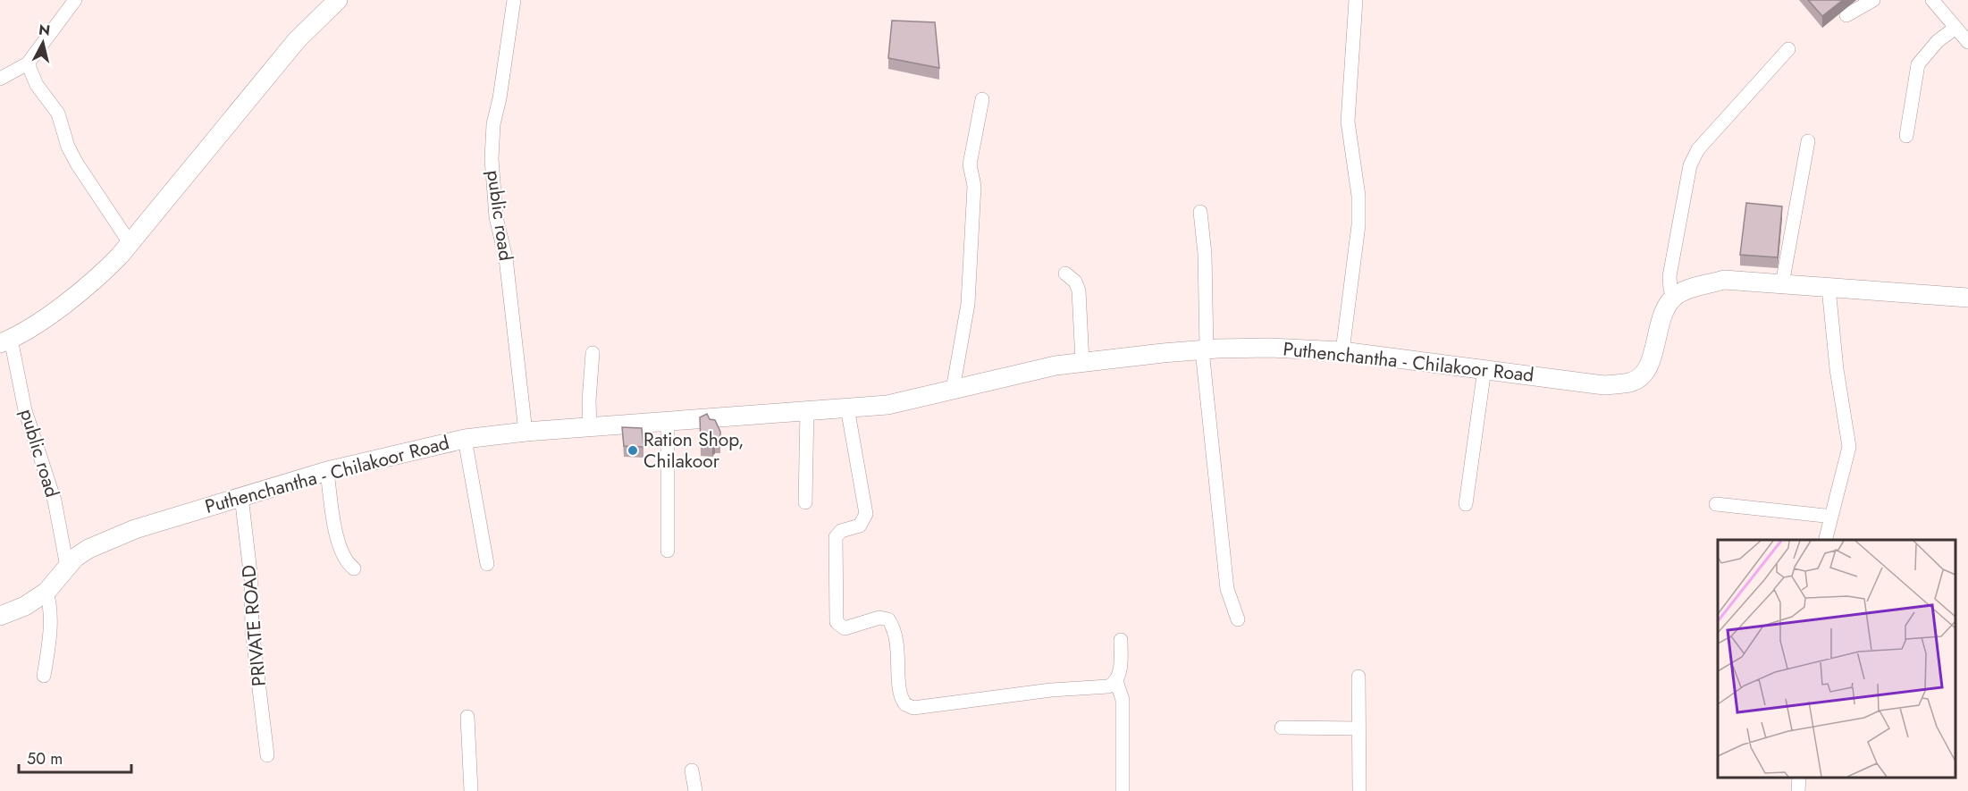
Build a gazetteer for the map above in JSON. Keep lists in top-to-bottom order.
{
  "streets": {
    "main road": ["Puthenchantha - Chilakoor Road"],
    "street": ["public road", "PRIVATE ROAD"]
  },
  "crossings": [
    ["public road", "Puthenchantha - Chilakoor Road"],
    ["Puthenchantha - Chilakoor Road", "PRIVATE ROAD"]
  ],
  "places": ["Ration Shop, Chilakoor"],
  "scale_bar": "50 m",
  "north": "top"
}
